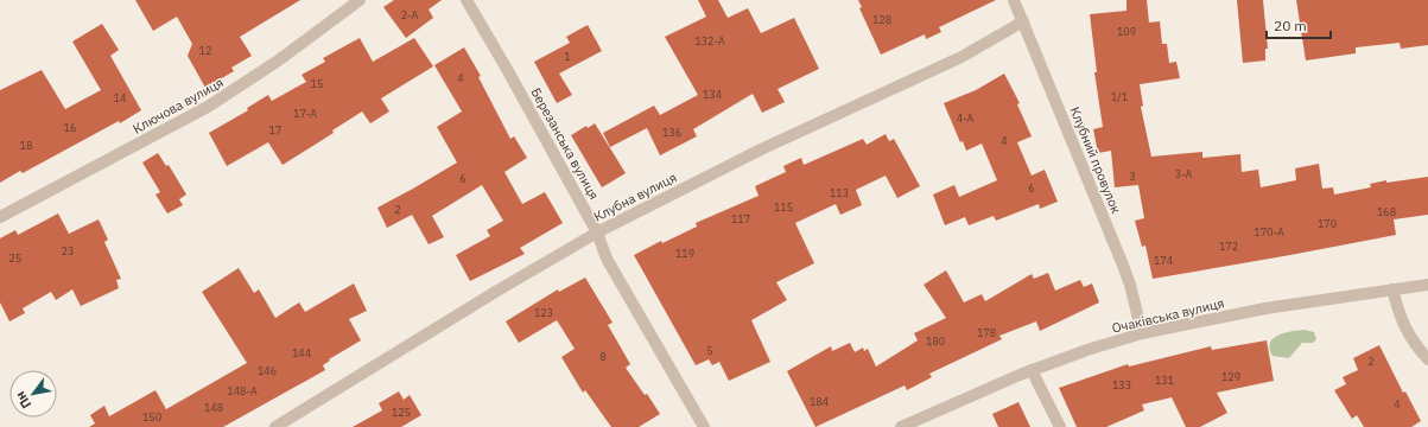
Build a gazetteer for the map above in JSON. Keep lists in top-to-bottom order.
{
  "streets": {
    "street": [
      "Ключова вулиця",
      "Березанська вулиця",
      "Клубний провулок",
      "Клубна вулиця",
      "Очаківська вулиця"
    ]
  },
  "crossings": [
    ["Березанська вулиця", "Клубна вулиця"],
    ["Клубний провулок", "Клубна вулиця"],
    ["Клубний провулок", "Очаківська вулиця"]
  ],
  "house_numbers": [
    "2-А",
    "128",
    "109",
    "132-А",
    "12",
    "1",
    "4",
    "15",
    "134",
    "1/1",
    "14",
    "17-А",
    "4-А",
    "16",
    "17",
    "136",
    "4",
    "18",
    "3-А",
    "3",
    "6",
    "6",
    "113",
    "115",
    "2",
    "168",
    "117",
    "170",
    "170-А",
    "172",
    "23",
    "119",
    "25",
    "174",
    "123",
    "178",
    "180",
    "5",
    "144",
    "8",
    "2",
    "146",
    "129",
    "131",
    "133",
    "148-А",
    "184",
    "4",
    "148",
    "125",
    "150"
  ],
  "scale_bar": "20 m",
  "north": "bottom left"
}
